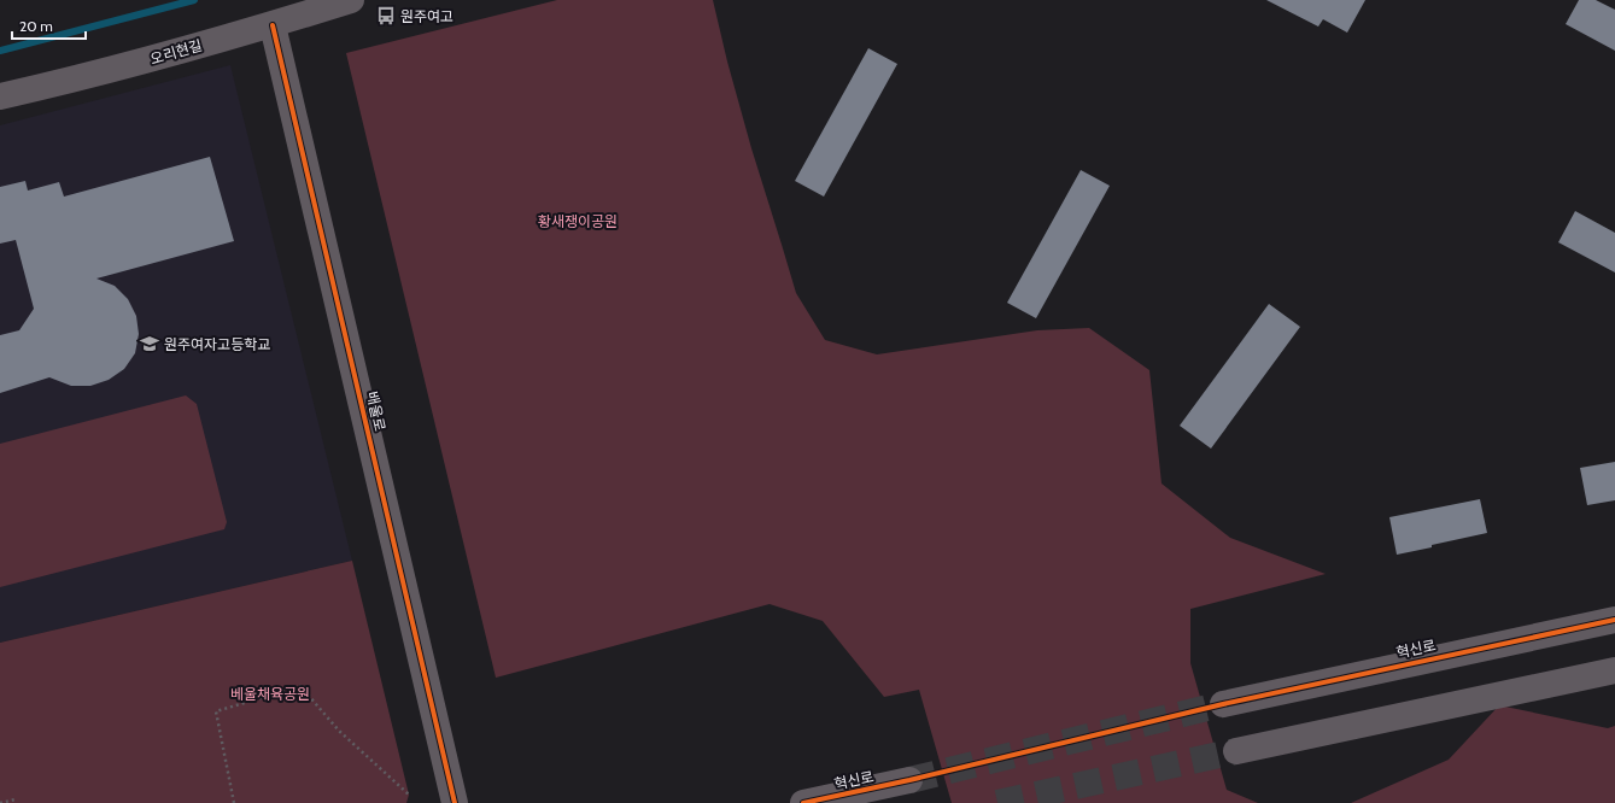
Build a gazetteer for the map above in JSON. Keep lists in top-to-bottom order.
{
  "streets": {
    "street": ["오리현길", "배울로", "혁신로"]
  },
  "crossings": [
    ["오리현길", "배울로"]
  ],
  "parks": ["황새쟁이공원", "베울채육공원"],
  "places": {
    "bus stop": ["원주여고"],
    "school or university": ["원주여자고등학교"]
  },
  "scale_bar": "20 m"
}
